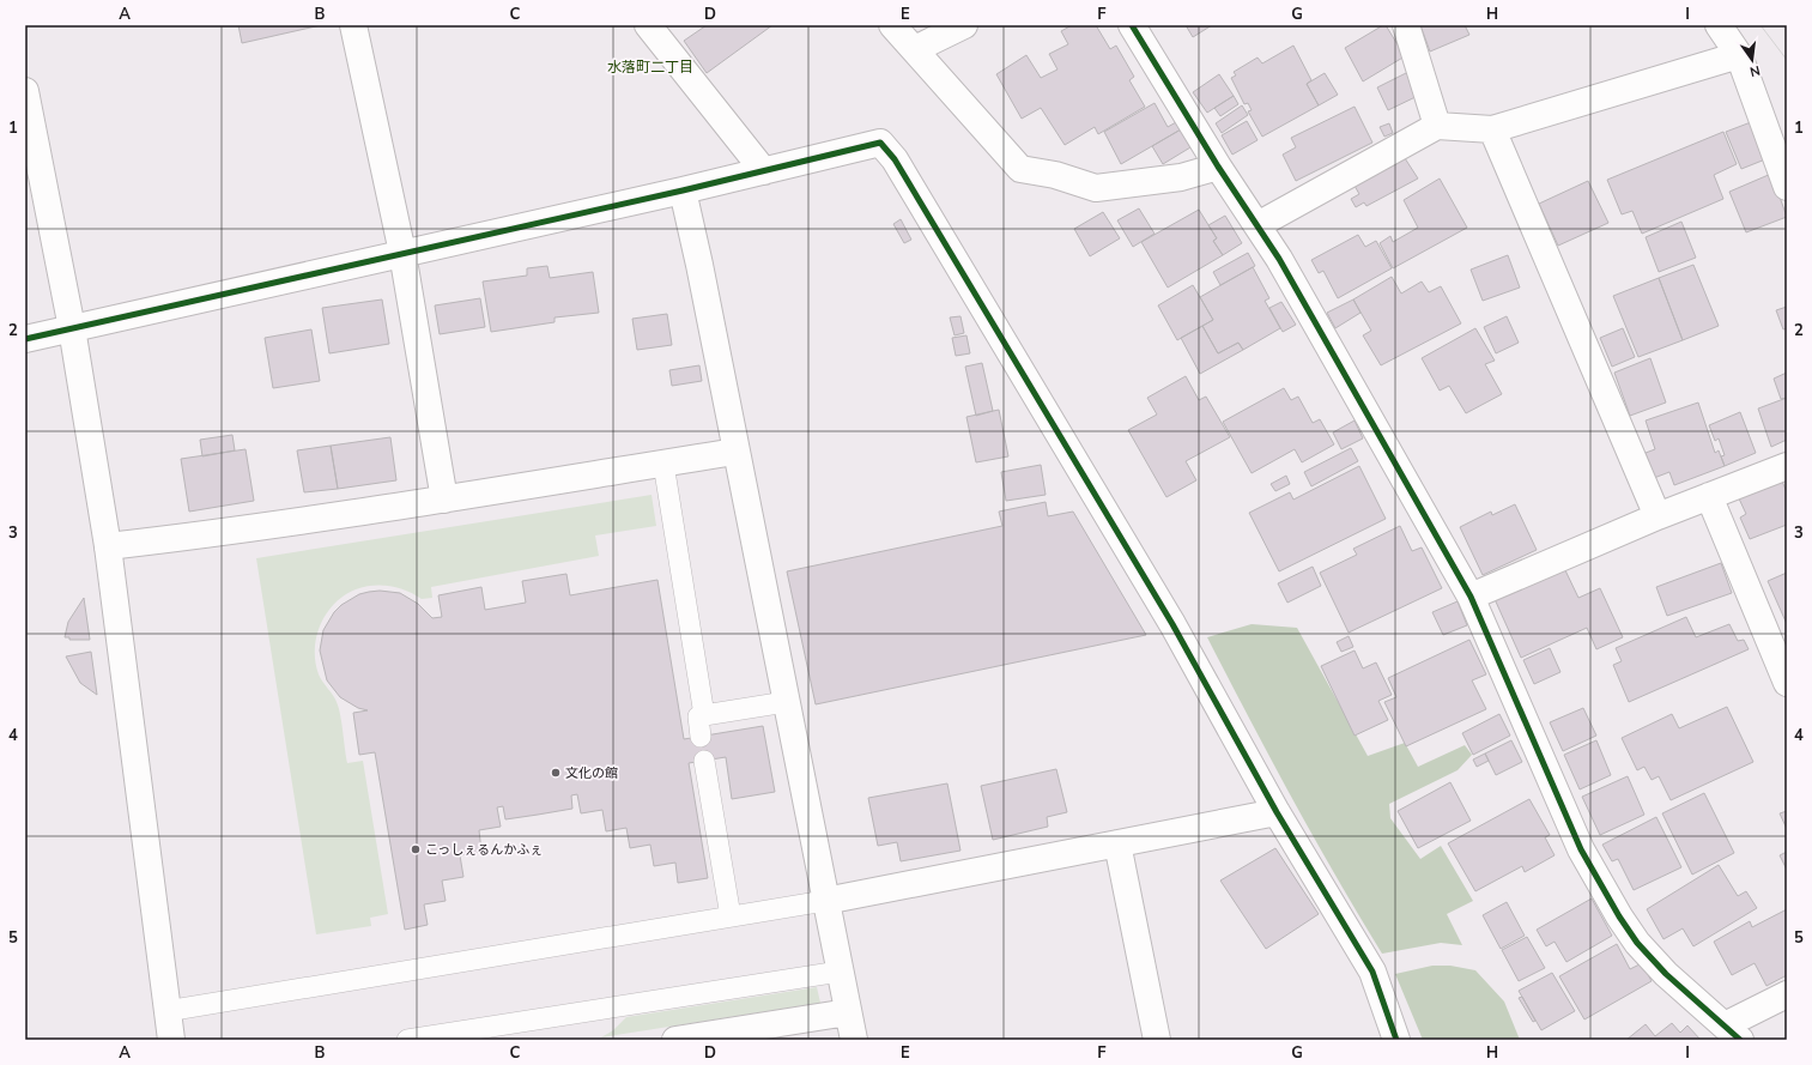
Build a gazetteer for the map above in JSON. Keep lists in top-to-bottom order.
{
  "districts": ["水落町二丁目"],
  "places": ["文化の館", "こっしぇるんかふぇ"],
  "north": "bottom",
  "grid": {
    "columns": [
      "A",
      "B",
      "C",
      "D",
      "E",
      "F",
      "G",
      "H",
      "I"
    ],
    "rows": [
      "1",
      "2",
      "3",
      "4",
      "5"
    ]
  }
}
